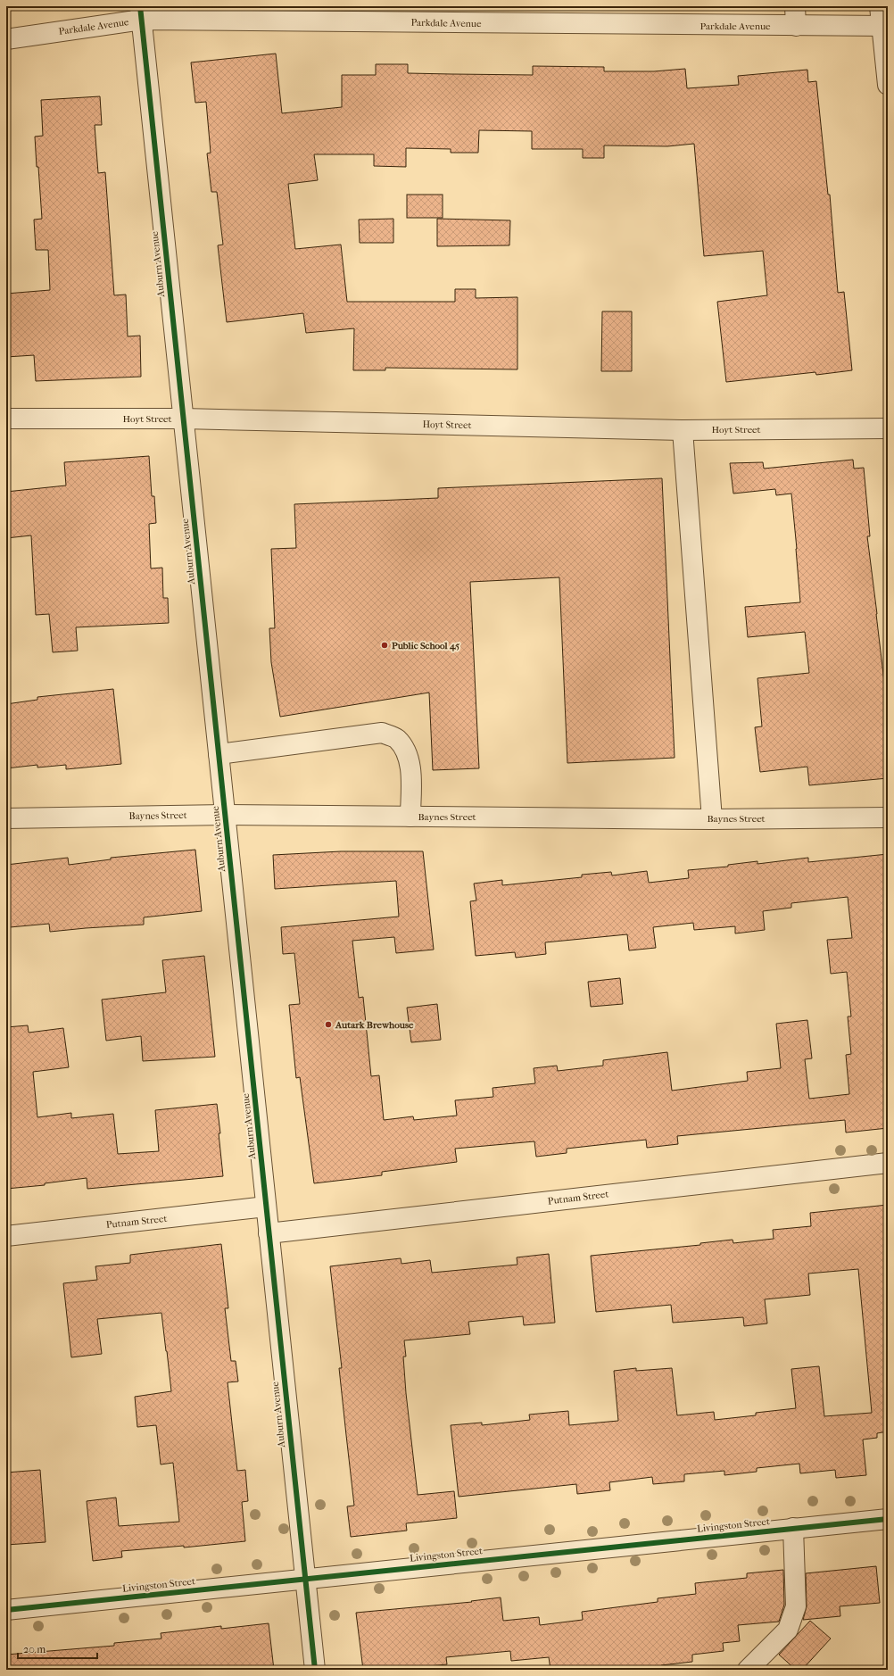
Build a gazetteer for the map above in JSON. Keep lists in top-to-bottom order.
{
  "streets": {
    "street": [
      "Parkdale Avenue",
      "Auburn Avenue",
      "Hoyt Street",
      "Baynes Street",
      "Putnam Street",
      "Livingston Street"
    ]
  },
  "crossings": [
    ["Parkdale Avenue", "Auburn Avenue"],
    ["Auburn Avenue", "Hoyt Street"],
    ["Auburn Avenue", "Baynes Street"],
    ["Auburn Avenue", "Putnam Street"],
    ["Auburn Avenue", "Livingston Street"]
  ],
  "places": ["Public School 45", "Autark Brewhouse"],
  "scale_bar": "20 m"
}
